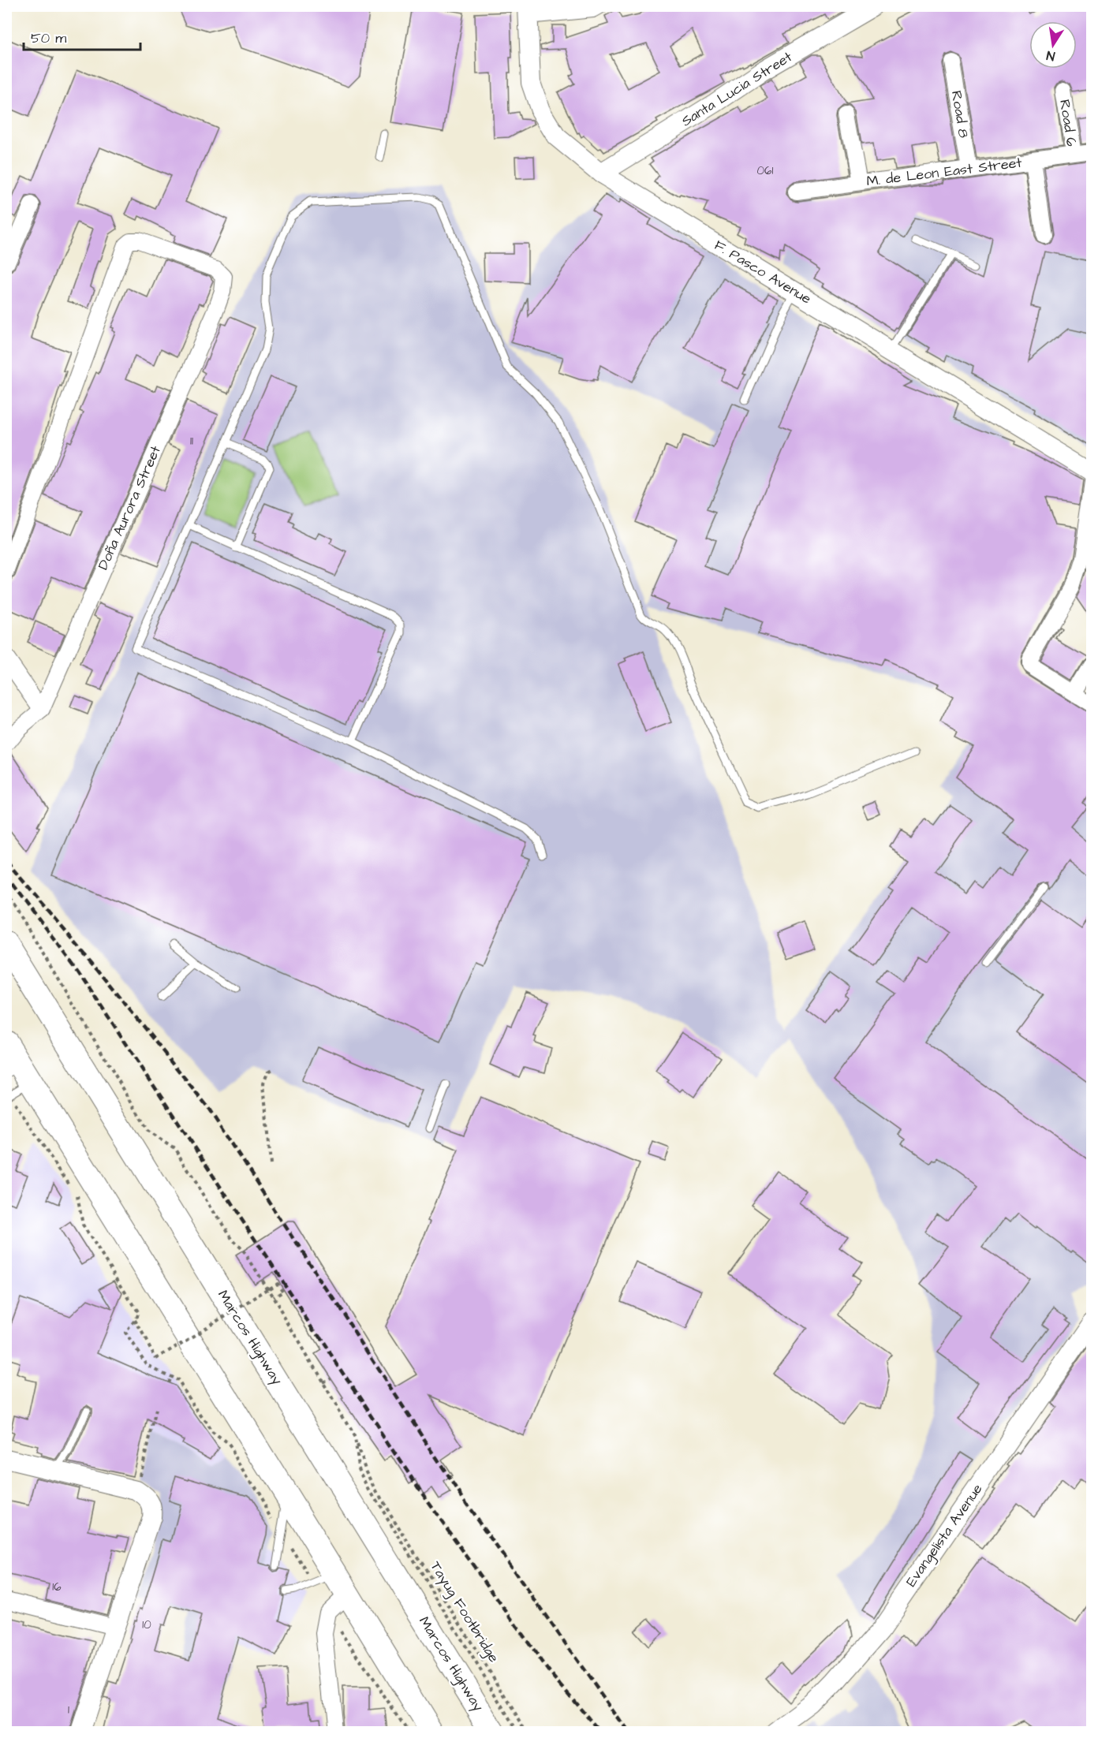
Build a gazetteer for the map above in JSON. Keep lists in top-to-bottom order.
{
  "streets": {
    "main road": ["Marcos Highway"],
    "street": [
      "Santa Lucia Street",
      "Road 8",
      "Road 6",
      "M. de Leon East Street",
      "F. Pasco Avenue",
      "Doña Aurora Street",
      "Evangelista Avenue"
    ],
    "path": ["Tayug Footbridge"]
  },
  "crossings": [
    ["Santa Lucia Street", "F. Pasco Avenue"],
    ["Road 8", "M. de Leon East Street"],
    ["Road 6", "M. de Leon East Street"]
  ],
  "house_numbers": [
    "061",
    "11",
    "16",
    "10",
    "1"
  ],
  "scale_bar": "50 m",
  "north": "bottom"
}
